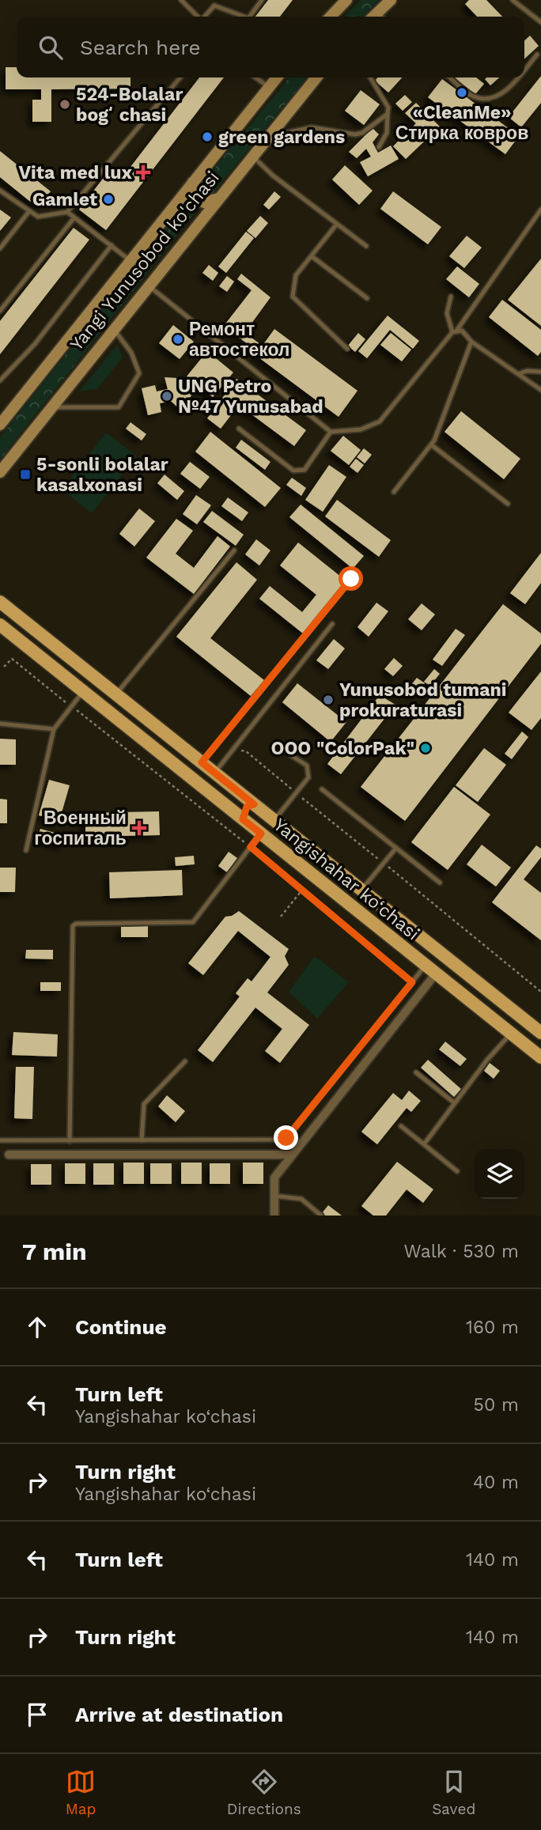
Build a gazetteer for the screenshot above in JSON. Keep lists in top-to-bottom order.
{
  "streets": {
    "main road": ["Yangi Yunusobod ko'chasi", "Yangishahar ko‘chasi"]
  },
  "places": {
    "other": [
      "«CleanMe» Стирка ковров",
      "524-Bolalar bogʻchasi",
      "green gardens",
      "Gamlet",
      "Ремонт автостекол",
      "UNG Petro №47 Yunusabad",
      "Yunusobod tumani prokuraturasi",
      "OOO \"ColorPak\""
    ],
    "health": ["Vita med lux", "Военный госпиталь"],
    "transit": ["5-sonli bolalar kasalxonasi"]
  },
  "page": {
    "search": "Search here",
    "heading": ["7 min", "Walk · 530 m"],
    "list": [
      ["Continue", "160 m"],
      ["Turn left", "Yangishahar ko‘chasi", "50 m"],
      ["Turn right", "Yangishahar ko‘chasi", "40 m"],
      ["Turn left", "140 m"],
      ["Turn right", "140 m"],
      "Arrive at destination"
    ],
    "nav": ["Map", "Directions", "Saved"]
  }
}
